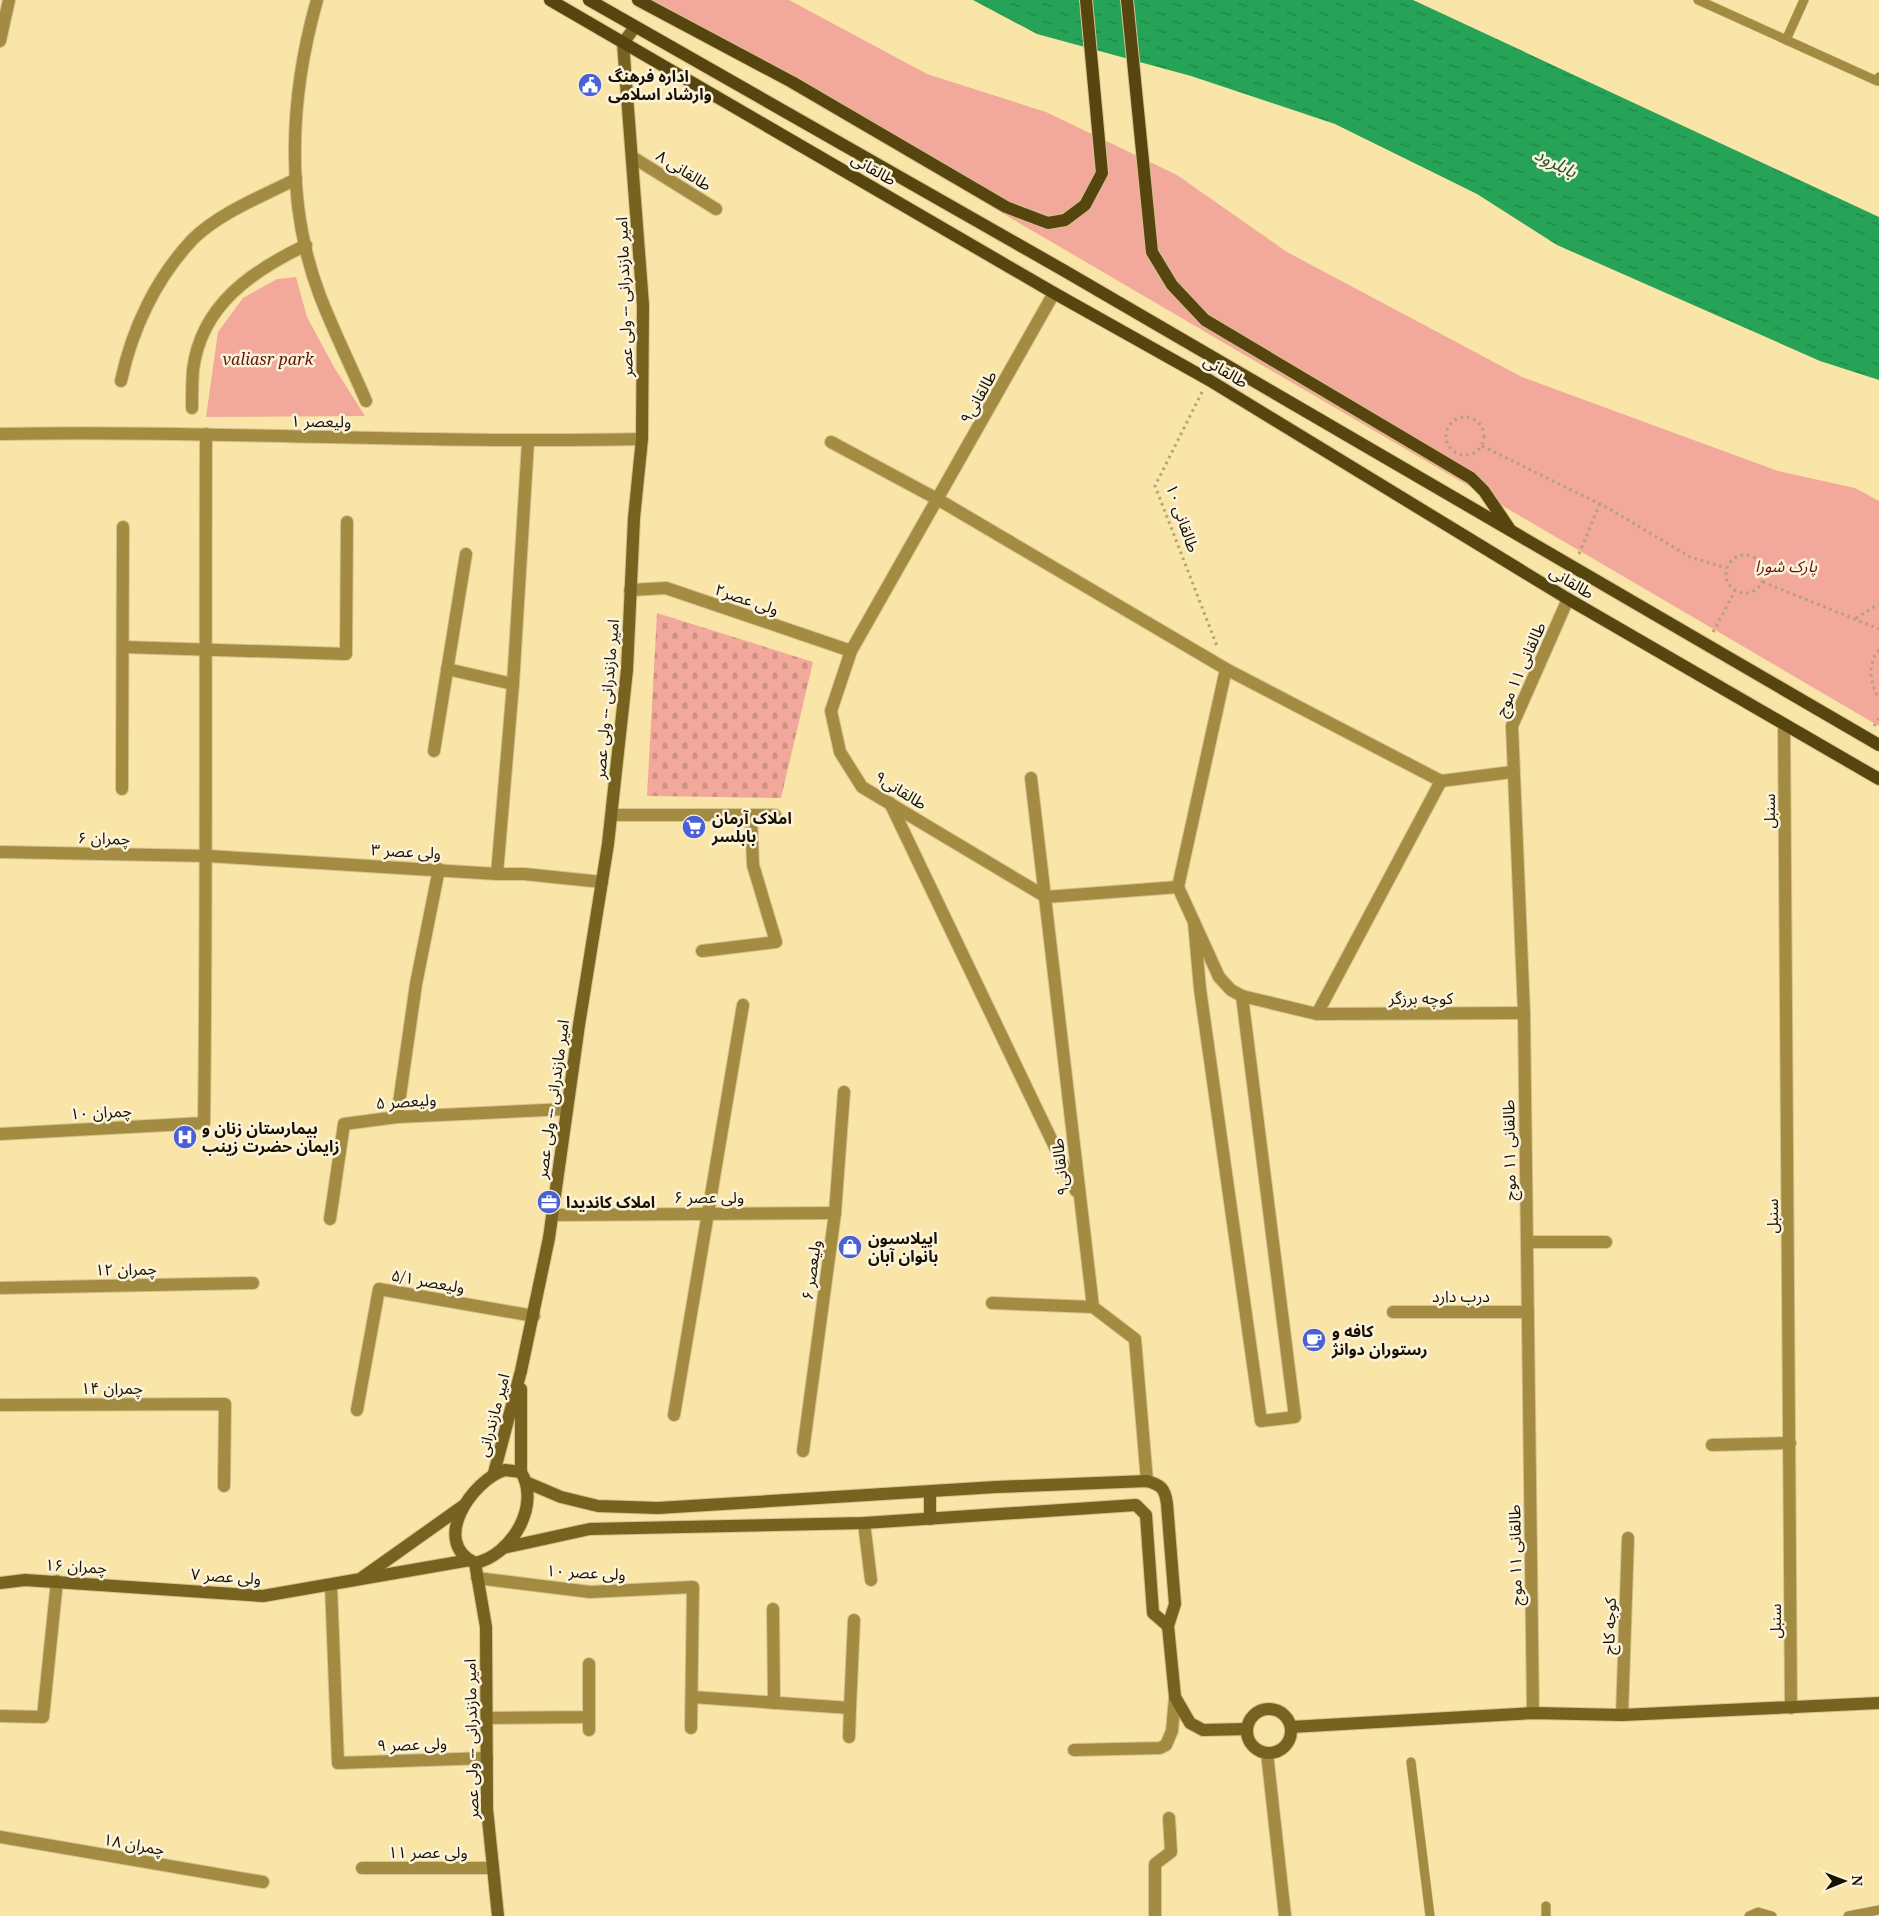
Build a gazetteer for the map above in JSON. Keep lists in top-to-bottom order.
{
  "streets": {
    "main road": ["طالقانی"],
    "street": [
      "طالقانی ۸",
      "امیر مازندرانی -- ولی عصر",
      "طالقانی۹",
      "ولیعصر ۱",
      "ولی عصر۲",
      "طالقانی ۱۱ موج",
      "سنبل",
      "چمران ۶",
      "ولی عصر ۳",
      "کوچه برزگر",
      "ولیعصر ۵",
      "چمران ۱۰",
      "ولی عصر ۶",
      "چمران ۱۲",
      "ولیعصر ۶",
      "ولیعصر ۵/۱",
      "درب دارد",
      "چمران ۱۴",
      "امیر مازندرانی",
      "چمران ۱۶",
      "ولی عصر ۱۰",
      "ولی عصر ۷",
      "کوجه کاج",
      "ولی عصر ۹",
      "چمران ۱۸",
      "ولی عصر ۱۱"
    ],
    "path": ["طالقانی ۱۰"]
  },
  "crossings": [
    ["طالقانی", "امیر مازندرانی -- ولی عصر"],
    ["طالقانی", "طالقانی۹"],
    ["طالقانی", "طالقانی ۱۰"],
    ["طالقانی", "طالقانی ۱۱ موج"],
    ["طالقانی", "سنبل"],
    ["طالقانی ۸", "امیر مازندرانی -- ولی عصر"],
    ["امیر مازندرانی -- ولی عصر", "ولیعصر ۱"],
    ["امیر مازندرانی -- ولی عصر", "ولی عصر۲"],
    ["امیر مازندرانی -- ولی عصر", "ولی عصر ۳"],
    ["امیر مازندرانی -- ولی عصر", "ولیعصر ۵"],
    ["امیر مازندرانی -- ولی عصر", "ولی عصر ۶"],
    ["امیر مازندرانی -- ولی عصر", "ولیعصر ۵/۱"],
    ["امیر مازندرانی -- ولی عصر", "امیر مازندرانی"],
    ["امیر مازندرانی -- ولی عصر", "ولی عصر ۱۰"],
    ["امیر مازندرانی -- ولی عصر", "ولی عصر ۷"],
    ["امیر مازندرانی -- ولی عصر", "ولی عصر ۹"],
    ["امیر مازندرانی -- ولی عصر", "ولی عصر ۱۱"],
    ["طالقانی۹", "ولی عصر۲"],
    ["طالقانی ۱۱ موج", "کوچه برزگر"],
    ["طالقانی ۱۱ موج", "درب دارد"],
    ["چمران ۶", "ولی عصر ۳"],
    ["چمران ۶", "چمران ۱۰"],
    ["ولی عصر ۳", "چمران ۱۰"],
    ["ولی عصر ۶", "ولیعصر ۶"],
    ["امیر مازندرانی", "ولی عصر ۷"],
    ["چمران ۱۶", "ولی عصر ۷"],
    ["ولی عصر ۷", "ولی عصر ۹"]
  ],
  "water": ["بابلرود"],
  "parks": ["valiasr park", "پارک شورا"],
  "places": {
    "public building": ["اداره فرهنگ وارشاد اسلامی"],
    "supermarket": ["املاک آرمان بابلسر"],
    "hospital": ["بیمارستان زنان و زایمان حضرت زینب"],
    "office": ["املاک کاندیدا"],
    "shop": ["اپیلاسیون بانوان آبان"],
    "cafe": ["کافه و رستوران دوانژ"]
  },
  "north": "right"
}
